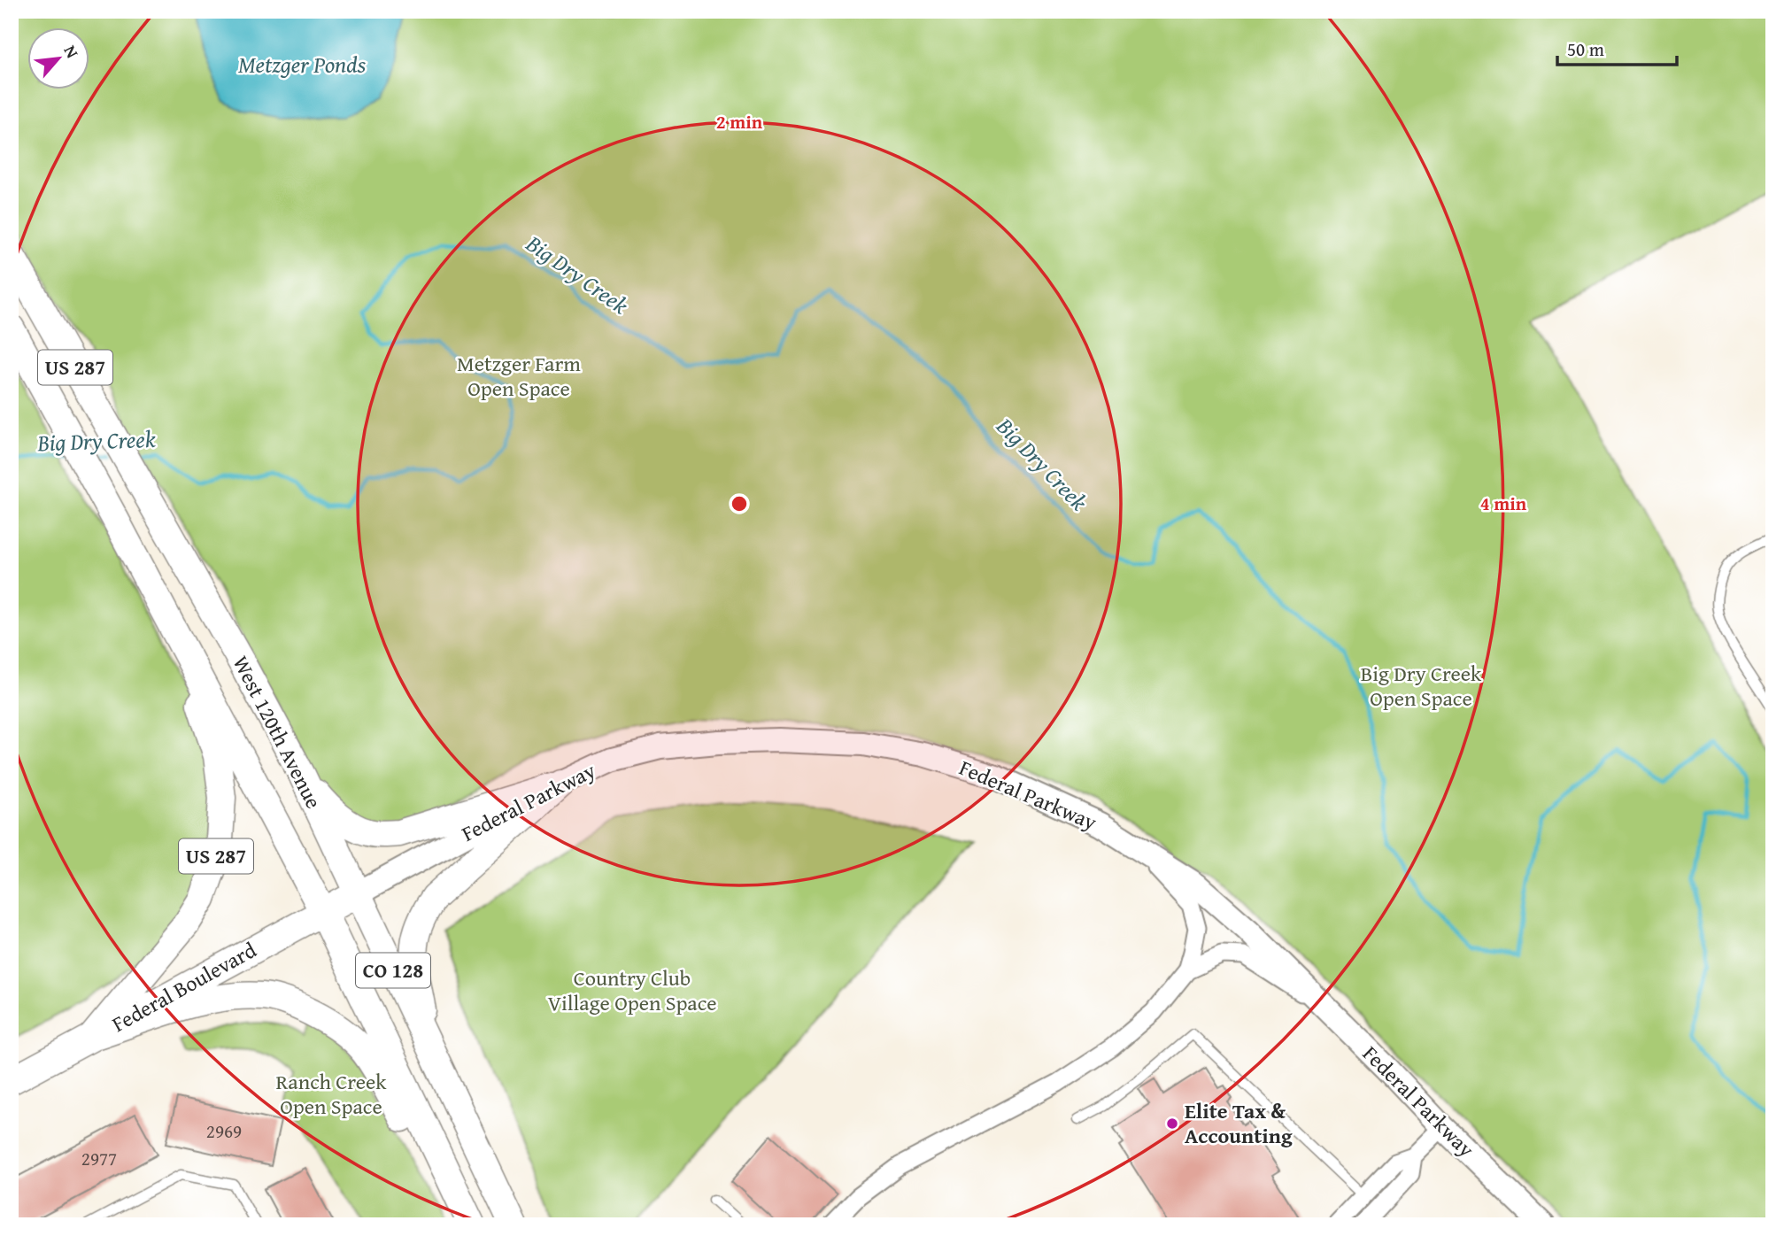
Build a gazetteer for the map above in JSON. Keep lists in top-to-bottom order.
{
  "streets": {
    "main road": [
      "US 287",
      "West 120th Avenue",
      "Federal Parkway",
      "CO 128",
      "Federal Boulevard"
    ]
  },
  "crossings": [
    ["US 287", "West 120th Avenue"],
    ["US 287", "Federal Boulevard"],
    ["West 120th Avenue", "Federal Parkway"],
    ["West 120th Avenue", "Federal Boulevard"],
    ["Federal Parkway", "Federal Boulevard"]
  ],
  "water": ["Metzger Ponds", "Big Dry Creek"],
  "parks": [
    "Metzger Farm Open Space",
    "Big Dry Creek Open Space",
    "Country Club Village Open Space",
    "Ranch Creek Open Space"
  ],
  "places": ["Elite Tax & Accounting"],
  "house_numbers": ["2969", "2977"],
  "scale_bar": "50 m",
  "north": "top right",
  "rings": ["2 min", "4 min"]
}
